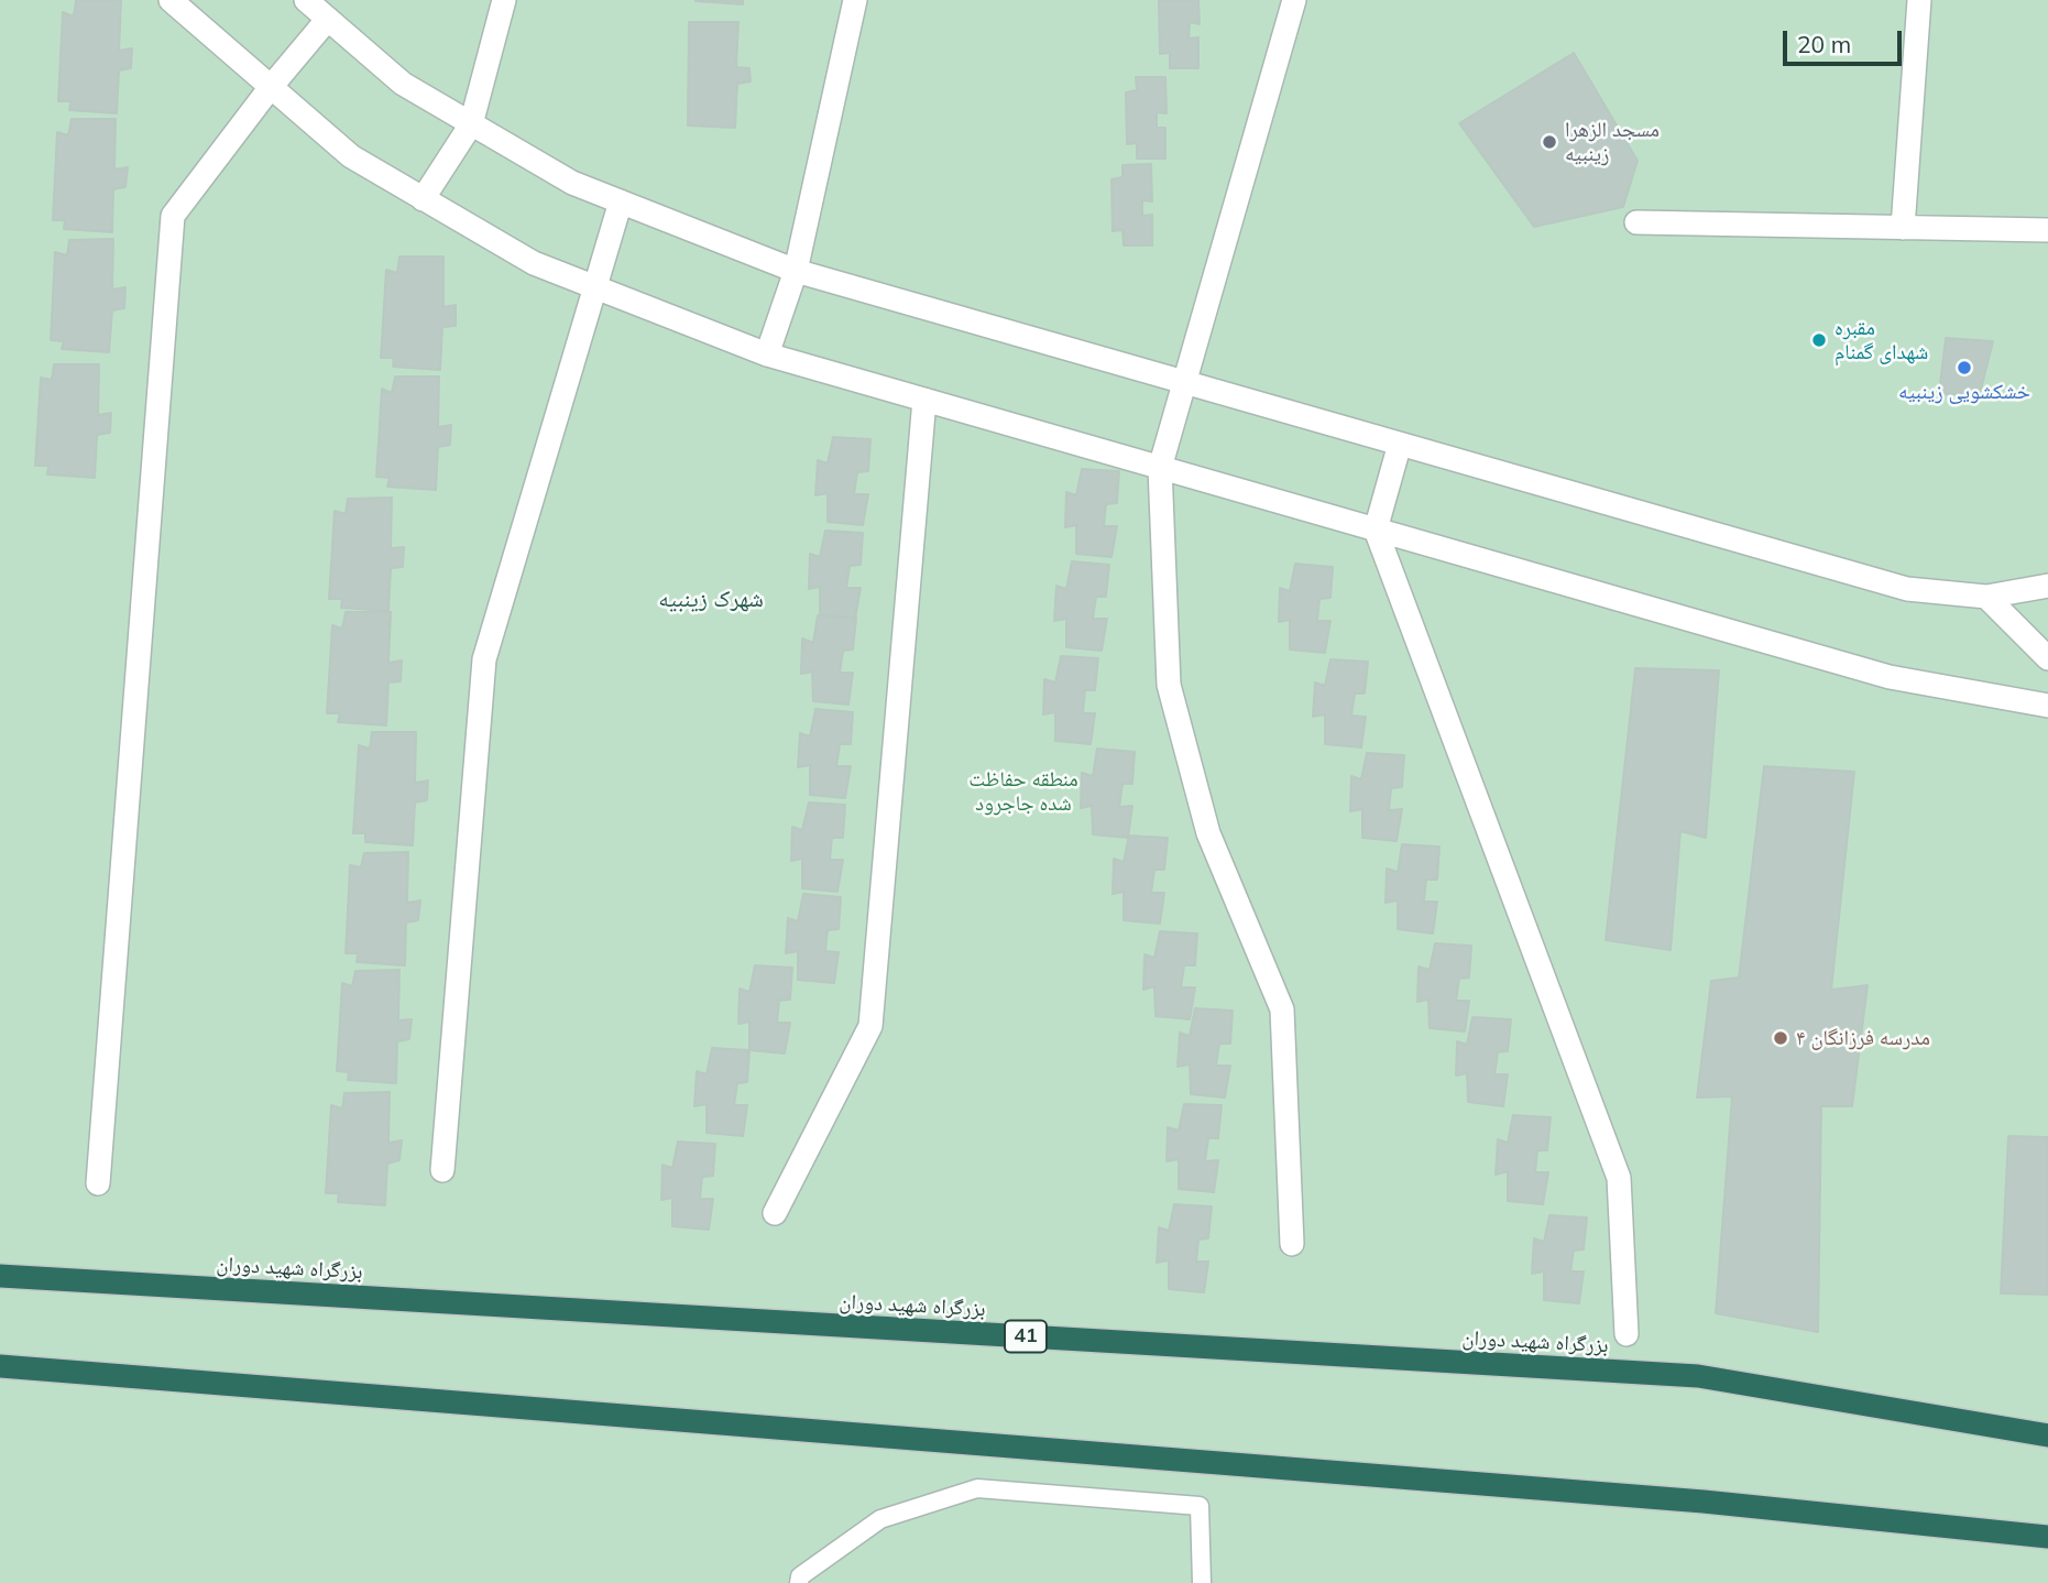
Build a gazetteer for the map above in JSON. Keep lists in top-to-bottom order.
{
  "streets": {
    "highway": ["بزرگراه شهید دوران", "41"]
  },
  "districts": ["شهرک زینبیه"],
  "parks": ["منطقه حفاظت شده جاجرود"],
  "places": [
    "مسجد الزهرا زینبیه",
    "مقبره شهدای گمنام",
    "خشکشویی زینبیه",
    "مدرسه فرزانگان ۴"
  ],
  "scale_bar": "20 m"
}
